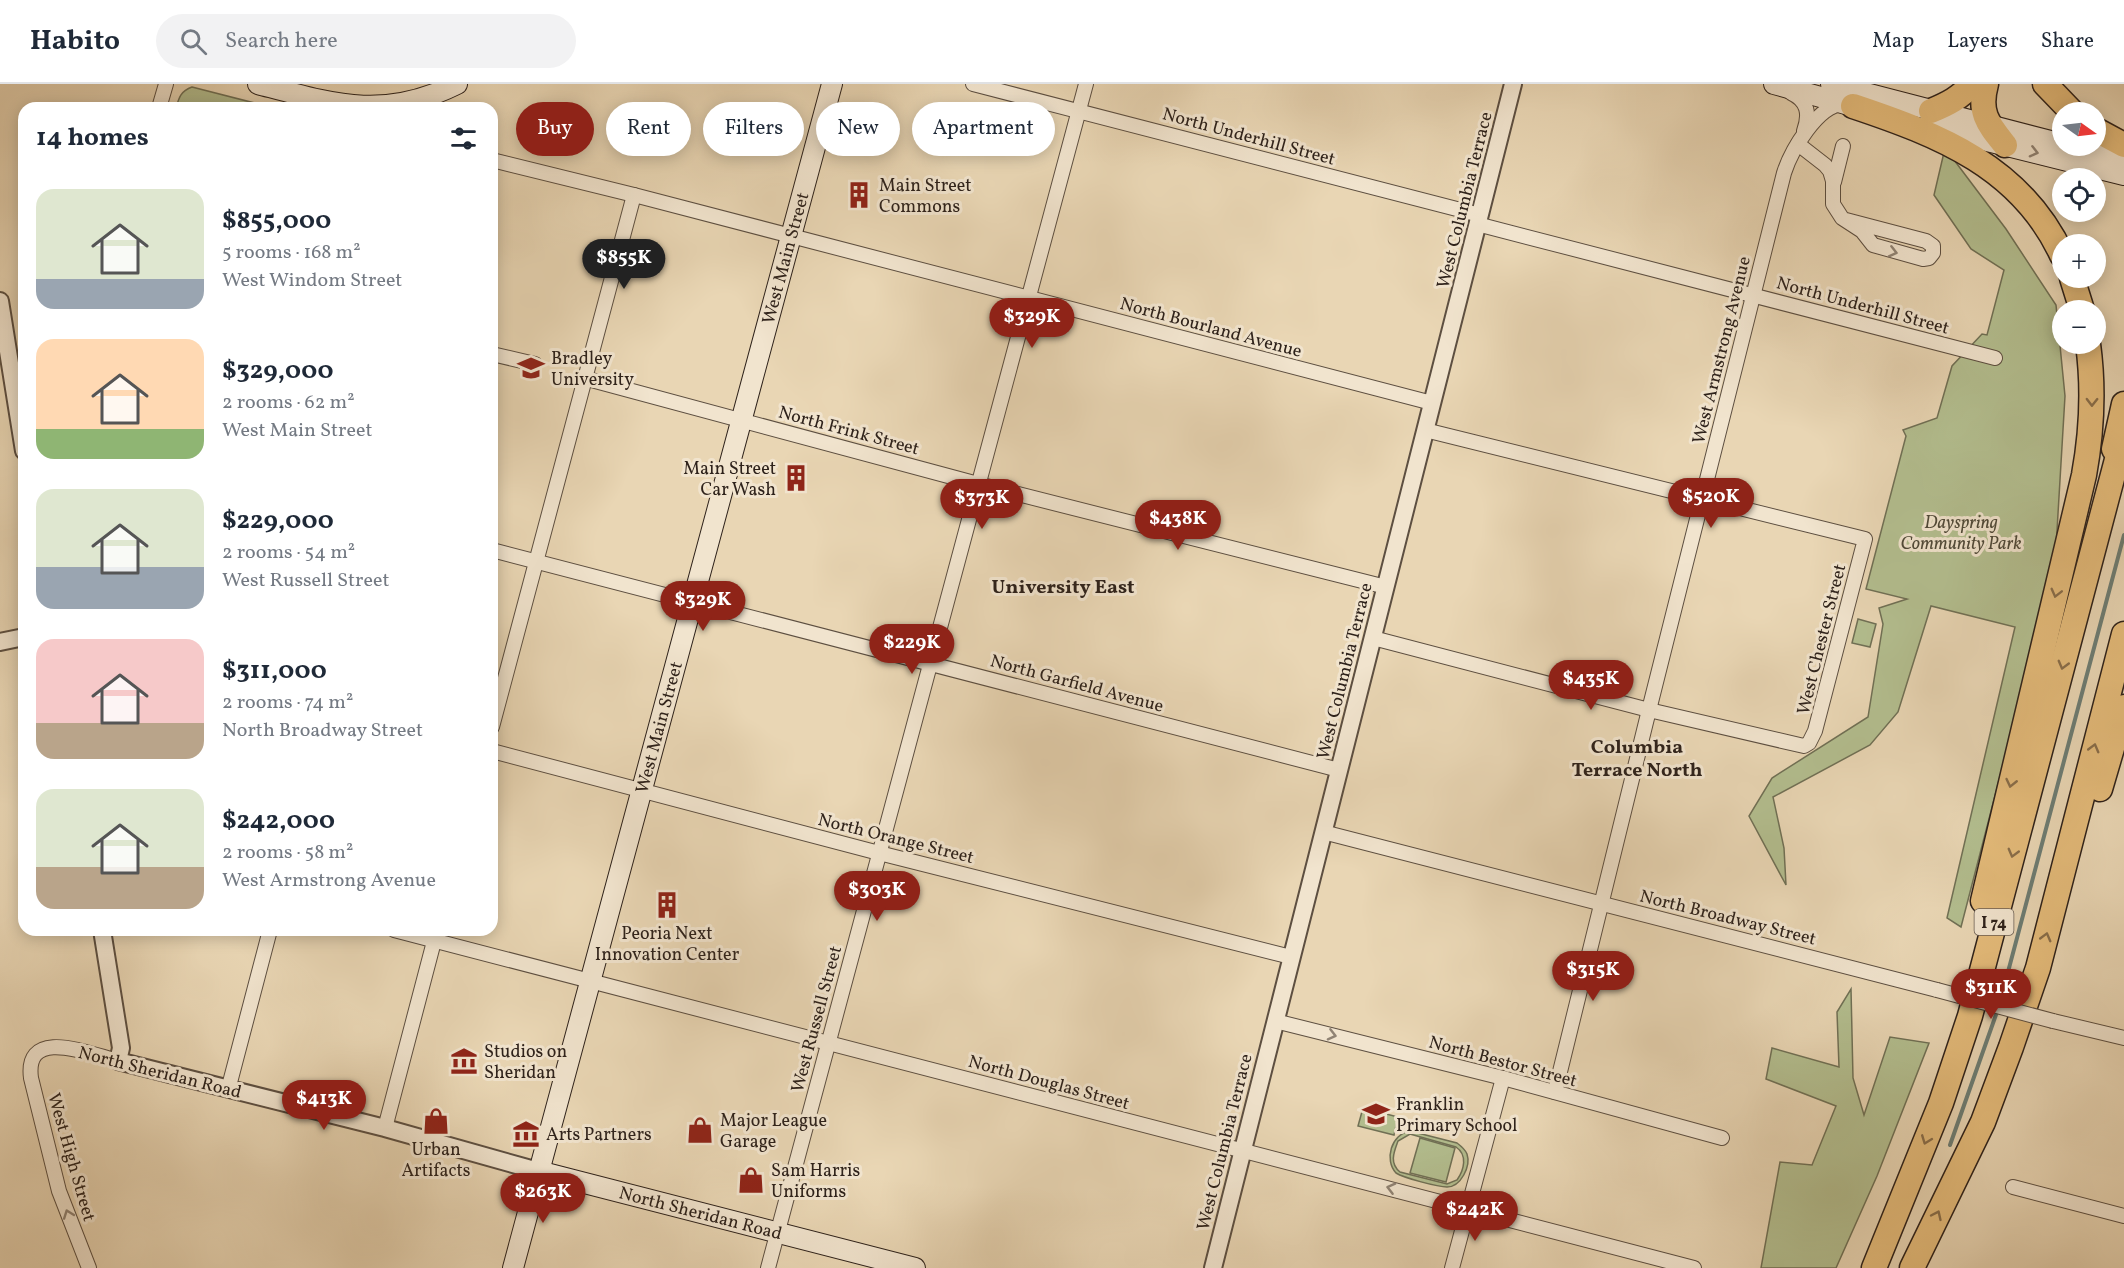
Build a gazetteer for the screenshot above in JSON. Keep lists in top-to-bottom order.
{
  "streets": {
    "highway": ["I 74"],
    "main road": ["West Main Street", "North Sheridan Road"],
    "street": [
      "North Underhill Street",
      "West Columbia Terrace",
      "North Bourland Avenue",
      "West Armstrong Avenue",
      "North Frink Street",
      "West Chester Street",
      "North Garfield Avenue",
      "North Orange Street",
      "North Broadway Street",
      "West Russell Street",
      "North Bestor Street",
      "North Douglas Street",
      "West High Street"
    ]
  },
  "crossings": [
    ["North Underhill Street", "West Columbia Terrace"],
    ["North Underhill Street", "West Armstrong Avenue"],
    ["North Underhill Street", "West Russell Street"],
    ["West Columbia Terrace", "North Bourland Avenue"],
    ["West Columbia Terrace", "North Frink Street"],
    ["West Columbia Terrace", "North Garfield Avenue"],
    ["West Columbia Terrace", "North Orange Street"],
    ["West Columbia Terrace", "North Broadway Street"],
    ["West Columbia Terrace", "North Bestor Street"],
    ["West Columbia Terrace", "North Douglas Street"],
    ["West Main Street", "North Bourland Avenue"],
    ["West Main Street", "North Frink Street"],
    ["West Main Street", "North Garfield Avenue"],
    ["West Main Street", "North Orange Street"],
    ["West Main Street", "North Sheridan Road"],
    ["West Main Street", "North Douglas Street"],
    ["North Bourland Avenue", "West Russell Street"],
    ["West Armstrong Avenue", "West Chester Street"],
    ["West Armstrong Avenue", "North Broadway Street"],
    ["West Armstrong Avenue", "North Bestor Street"],
    ["North Frink Street", "West Russell Street"],
    ["North Garfield Avenue", "West Russell Street"],
    ["North Orange Street", "West Russell Street"],
    ["West Russell Street", "North Sheridan Road"],
    ["West Russell Street", "North Douglas Street"],
    ["North Sheridan Road", "West High Street"]
  ],
  "one_way": ["North Bestor Street", "West High Street"],
  "districts": ["University East", "Columbia Terrace North"],
  "parks": ["Dayspring Community Park"],
  "places": {
    "building": ["Main Street Commons", "Main Street Car Wash", "Peoria Next Innovation Center"],
    "school or university": ["Bradley University", "Franklin Primary School"],
    "museum": ["Studios on Sheridan", "Arts Partners"],
    "shop": ["Urban Artifacts", "Major League Garage", "Sam Harris Uniforms"]
  },
  "north": "right",
  "page": {
    "header": "Habito",
    "search": "Search here",
    "nav": ["Map", "Layers", "Share"],
    "map_buttons": ["+", "−"],
    "chip": [
      "Buy",
      "Rent",
      "Filters",
      "New",
      "Apartment"
    ],
    "heading": "14 homes",
    "list": [
      {
        "name": "$855,000",
        "note": "5 rooms · 168 m² · West Windom Street"
      },
      {
        "name": "$329,000",
        "note": "2 rooms · 62 m² · West Main Street"
      },
      {
        "name": "$229,000",
        "note": "2 rooms · 54 m² · West Russell Street"
      },
      {
        "name": "$311,000",
        "note": "2 rooms · 74 m² · North Broadway Street"
      },
      {
        "name": "$242,000",
        "note": "2 rooms · 58 m² · West Armstrong Avenue"
      }
    ],
    "price": [
      "$855K",
      "$329K",
      "$520K",
      "$373K",
      "$438K",
      "$329K",
      "$229K",
      "$435K",
      "$303K",
      "$315K",
      "$311K",
      "$413K",
      "$263K",
      "$242K"
    ]
  }
}
